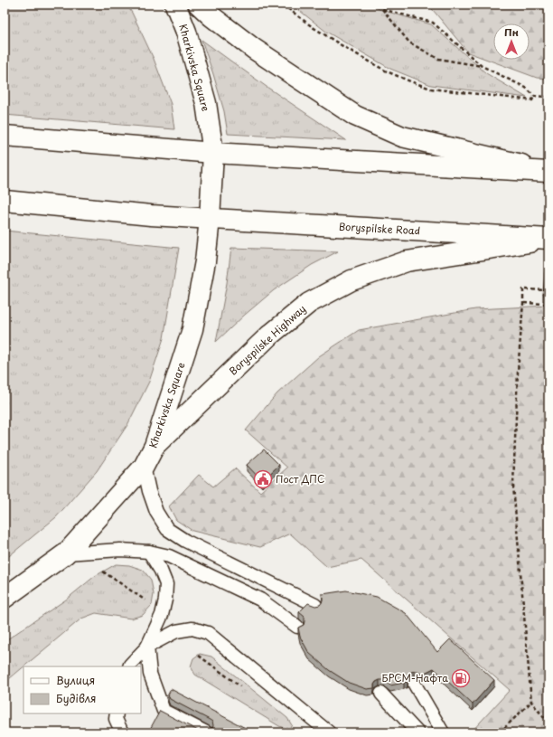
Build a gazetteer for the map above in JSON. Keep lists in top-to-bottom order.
{
  "streets": {
    "main road": ["Kharkivska Square", "Boryspilske Road", "Boryspilske Highway"]
  },
  "crossings": [
    ["Kharkivska Square", "Boryspilske Road"],
    ["Kharkivska Square", "Boryspilske Highway"],
    ["Boryspilske Road", "Boryspilske Highway"]
  ],
  "places": {
    "public building": ["Пост ДПС"],
    "fuel station": ["БРСМ-Нафта"]
  },
  "legend": ["Вулиця", "Будівля"],
  "north": "top"
}
